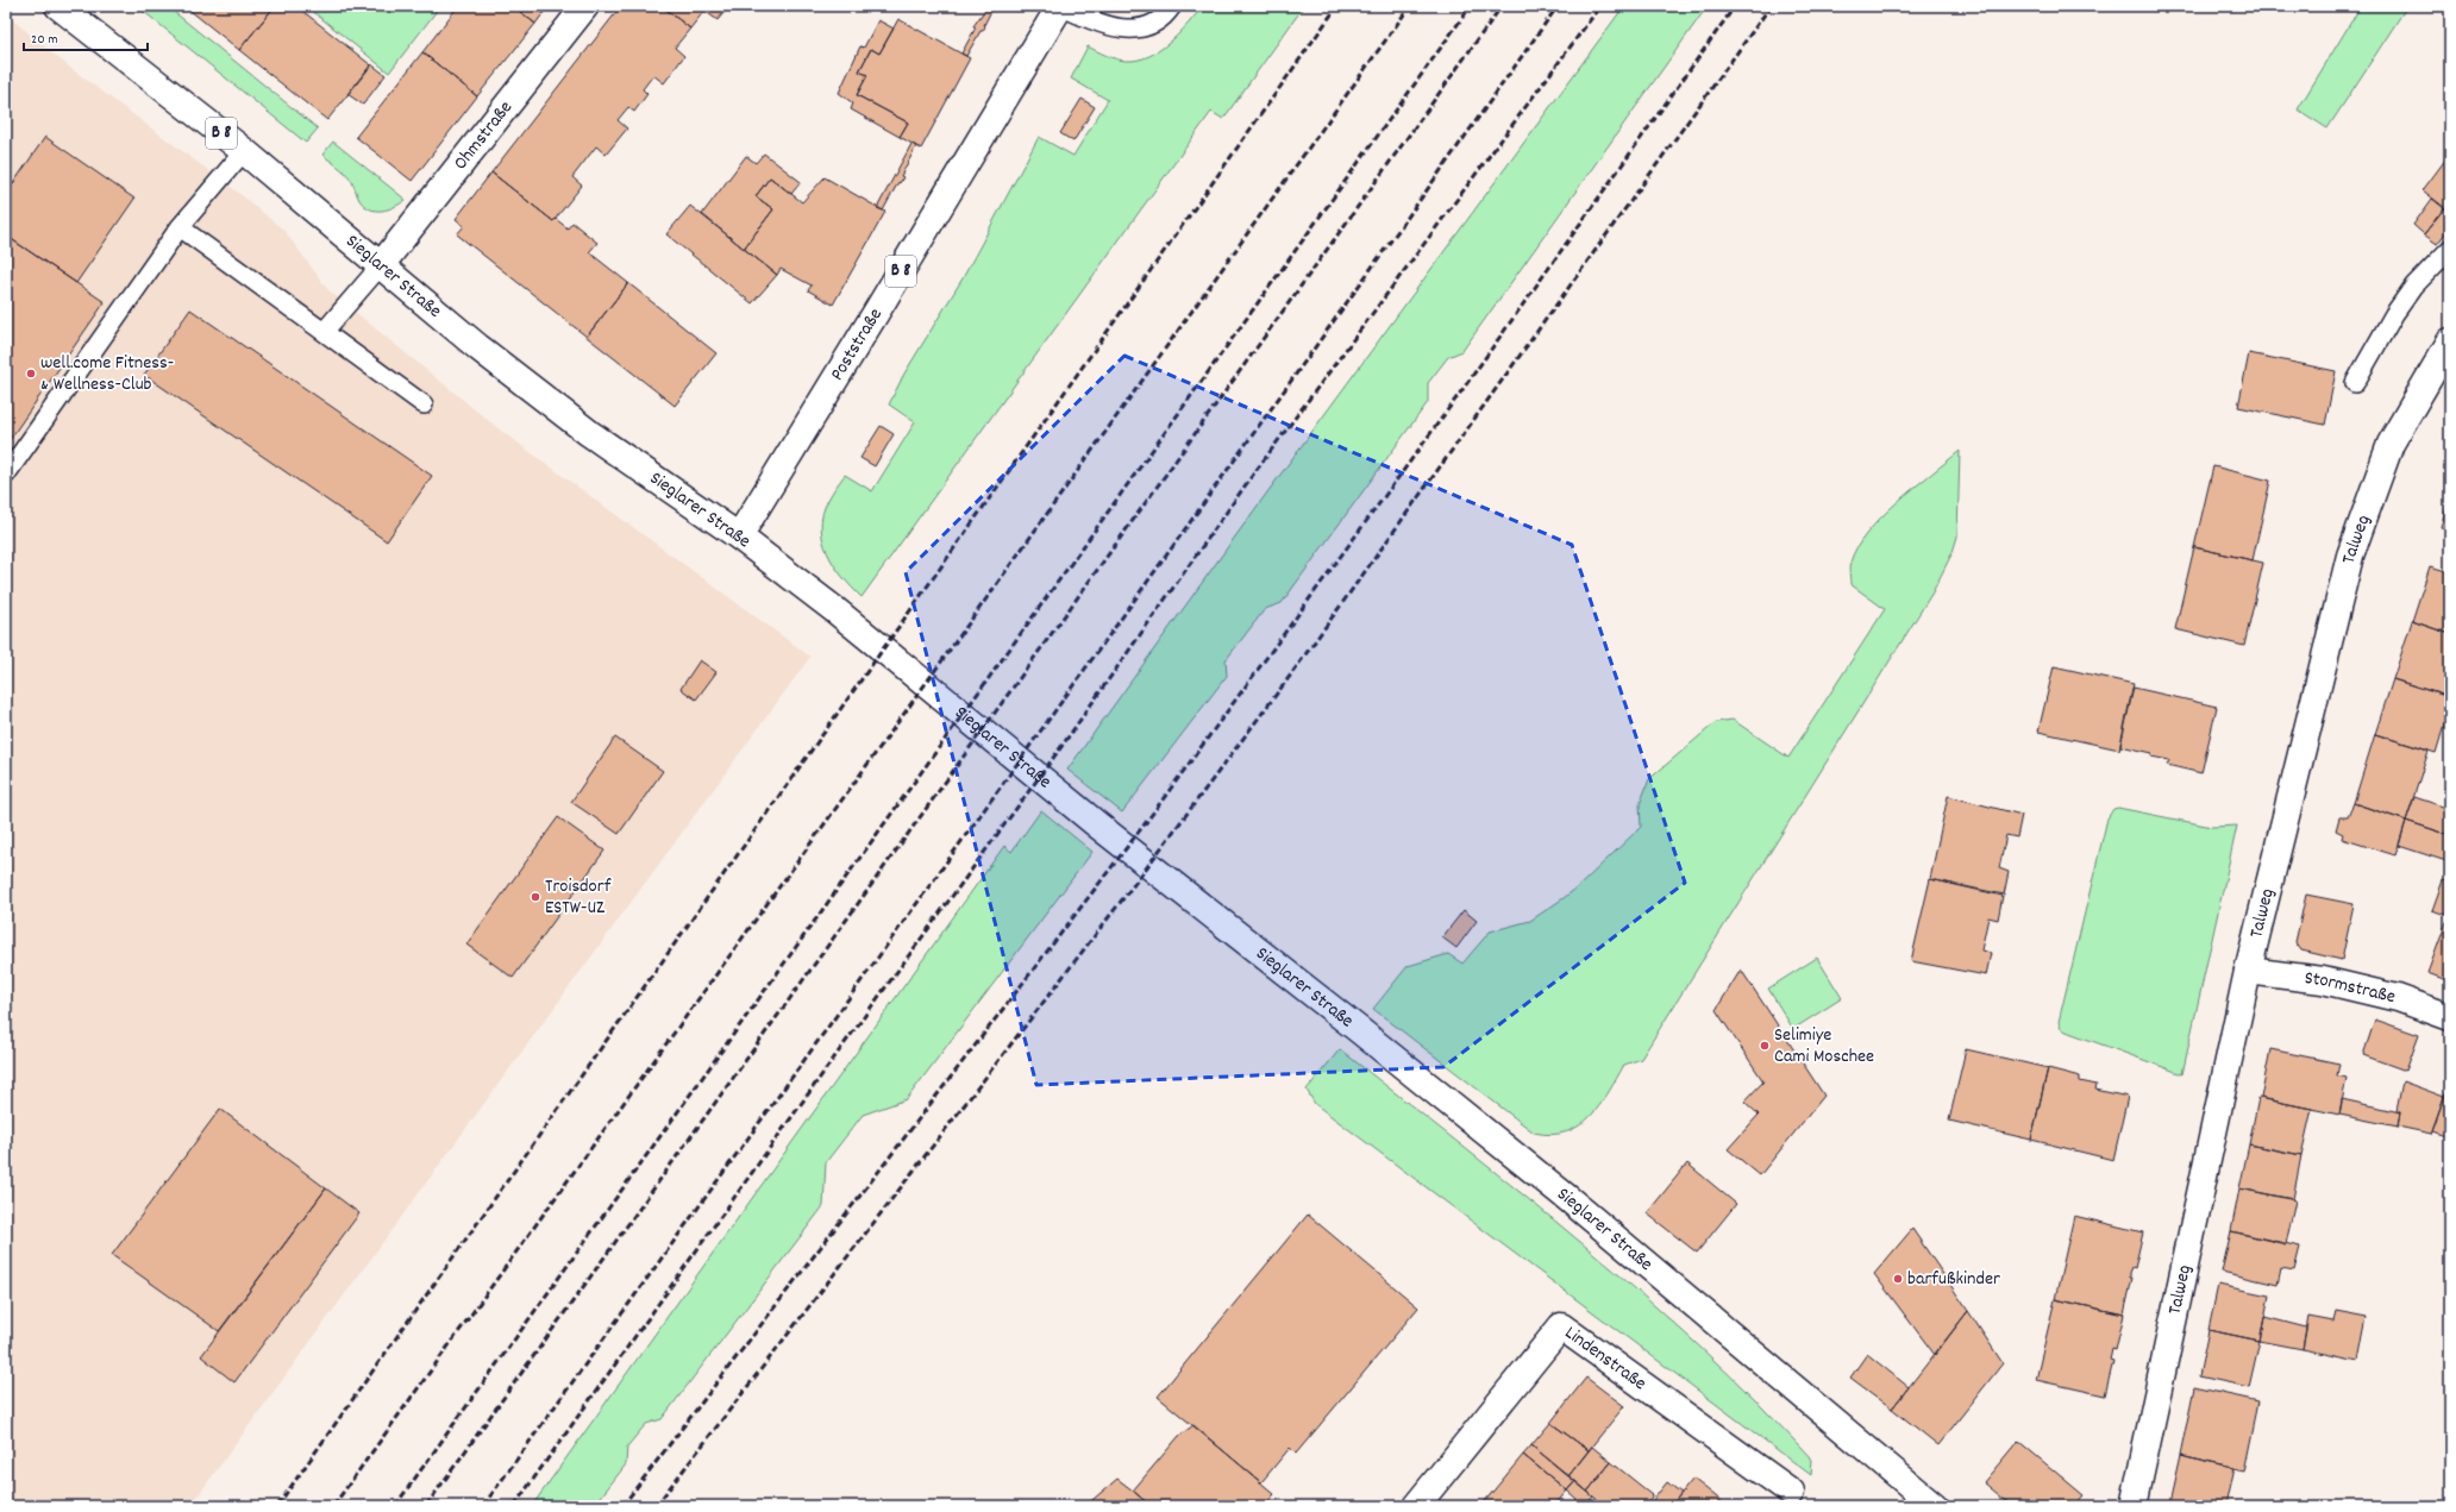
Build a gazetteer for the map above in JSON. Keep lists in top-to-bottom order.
{
  "streets": {
    "street": [
      "B 8",
      "Ohmstraße",
      "Sieglarer Straße",
      "Poststraße",
      "Talweg",
      "Stormstraße",
      "Lindenstraße"
    ]
  },
  "crossings": [
    ["Ohmstraße", "Sieglarer Straße"],
    ["Sieglarer Straße", "Poststraße"],
    ["Talweg", "Stormstraße"]
  ],
  "places": [
    "well.come Fitness- & Wellness-Club",
    "Troisdorf ESTW-UZ",
    "Selimiye Cami Moschee",
    "barfußkinder"
  ],
  "scale_bar": "20 m"
}
